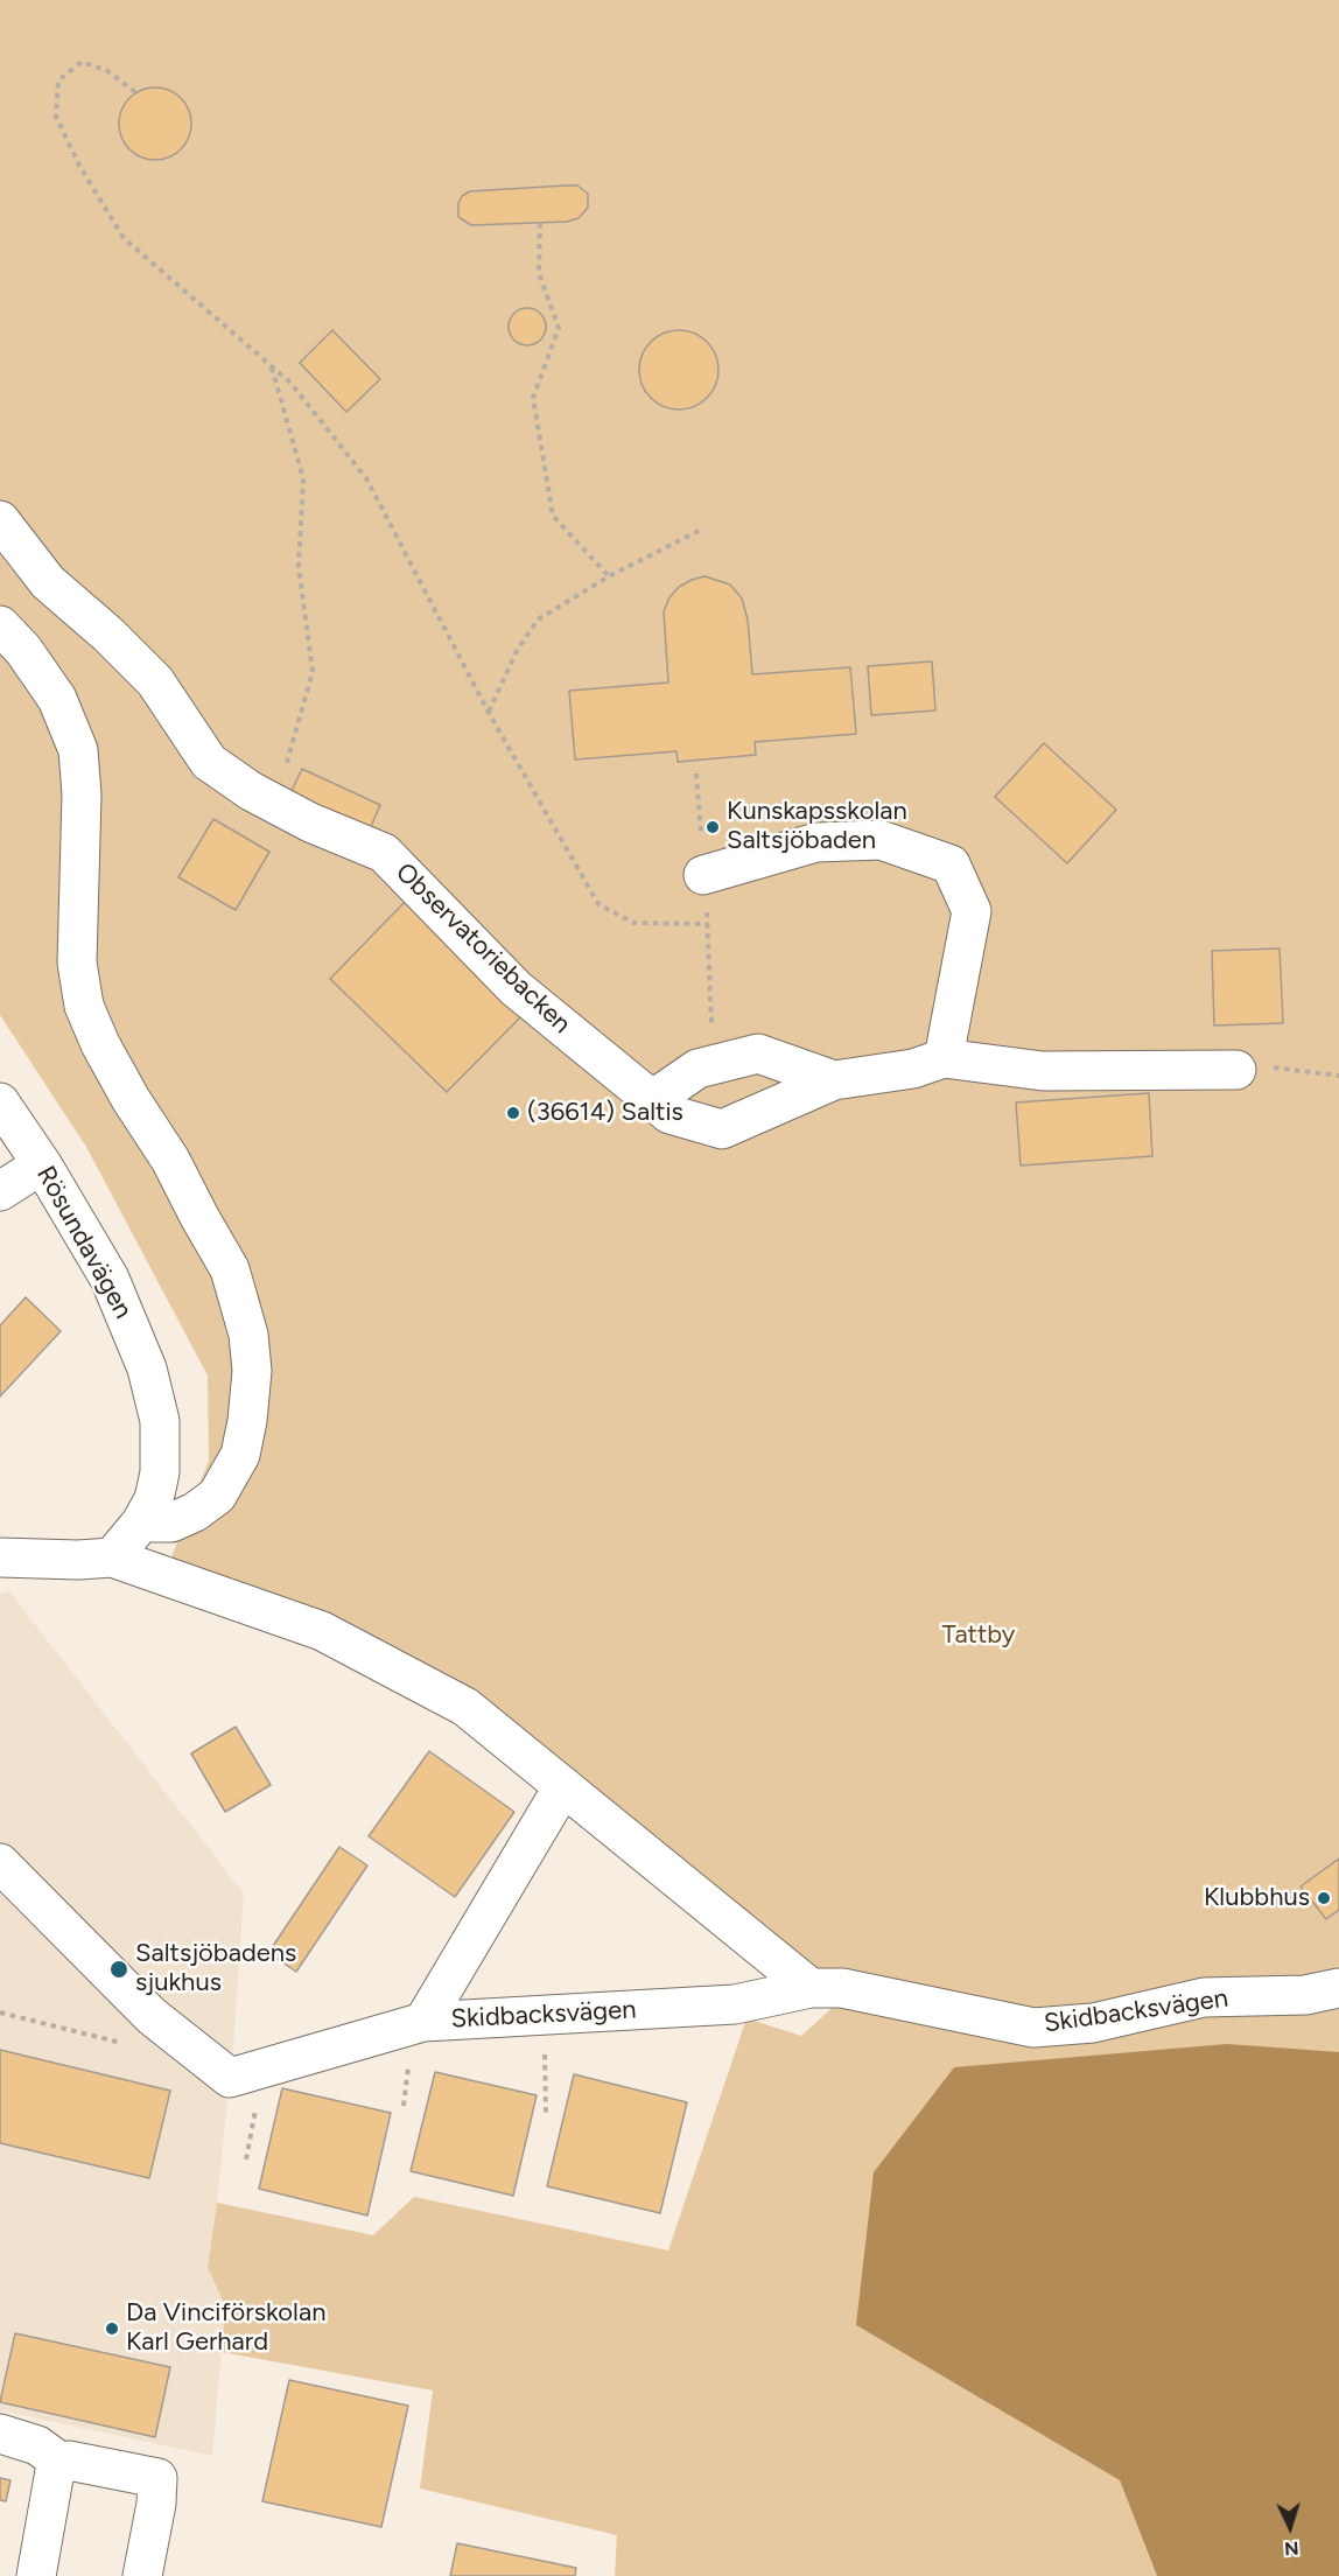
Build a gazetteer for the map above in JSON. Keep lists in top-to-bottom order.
{
  "streets": {
    "street": ["Observatoriebacken", "Rösundavägen", "Skidbacksvägen"]
  },
  "parks": ["Tattby"],
  "places": [
    "Kunskapsskolan Saltsjöbaden",
    "(36614) Saltis",
    "Klubbhus",
    "Saltsjöbadens sjukhus",
    "Da Vinciförskolan Karl Gerhard"
  ],
  "north": "bottom"
}
